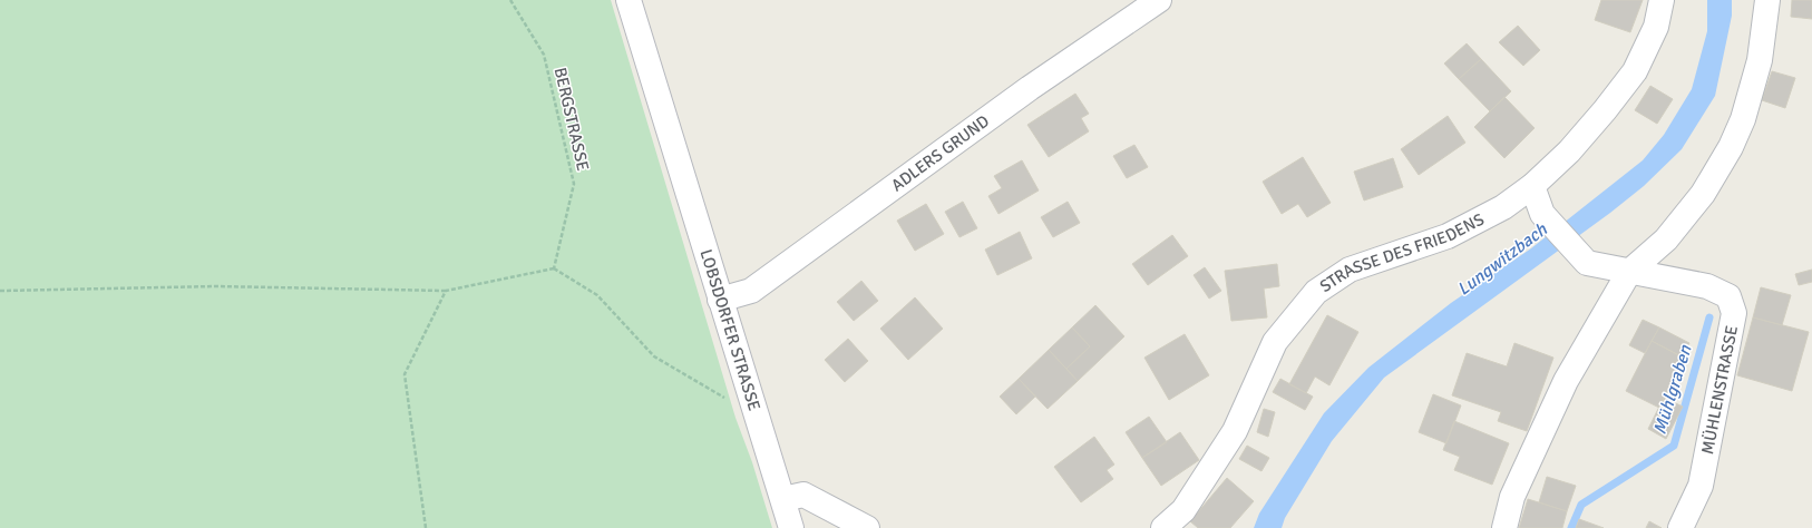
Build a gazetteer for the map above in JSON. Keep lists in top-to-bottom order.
{
  "streets": {
    "street": [
      "ADLERS GRUND",
      "STRASSE DES FRIEDENS",
      "LOBSDORFER STRASSE",
      "MÜHLENSTRASSE"
    ],
    "path": ["BERGSTRASSE"]
  },
  "crossings": [
    ["ADLERS GRUND", "LOBSDORFER STRASSE"],
    ["STRASSE DES FRIEDENS", "MÜHLENSTRASSE"]
  ],
  "water": ["Lungwitzbach", "Mühlgraben"]
}
